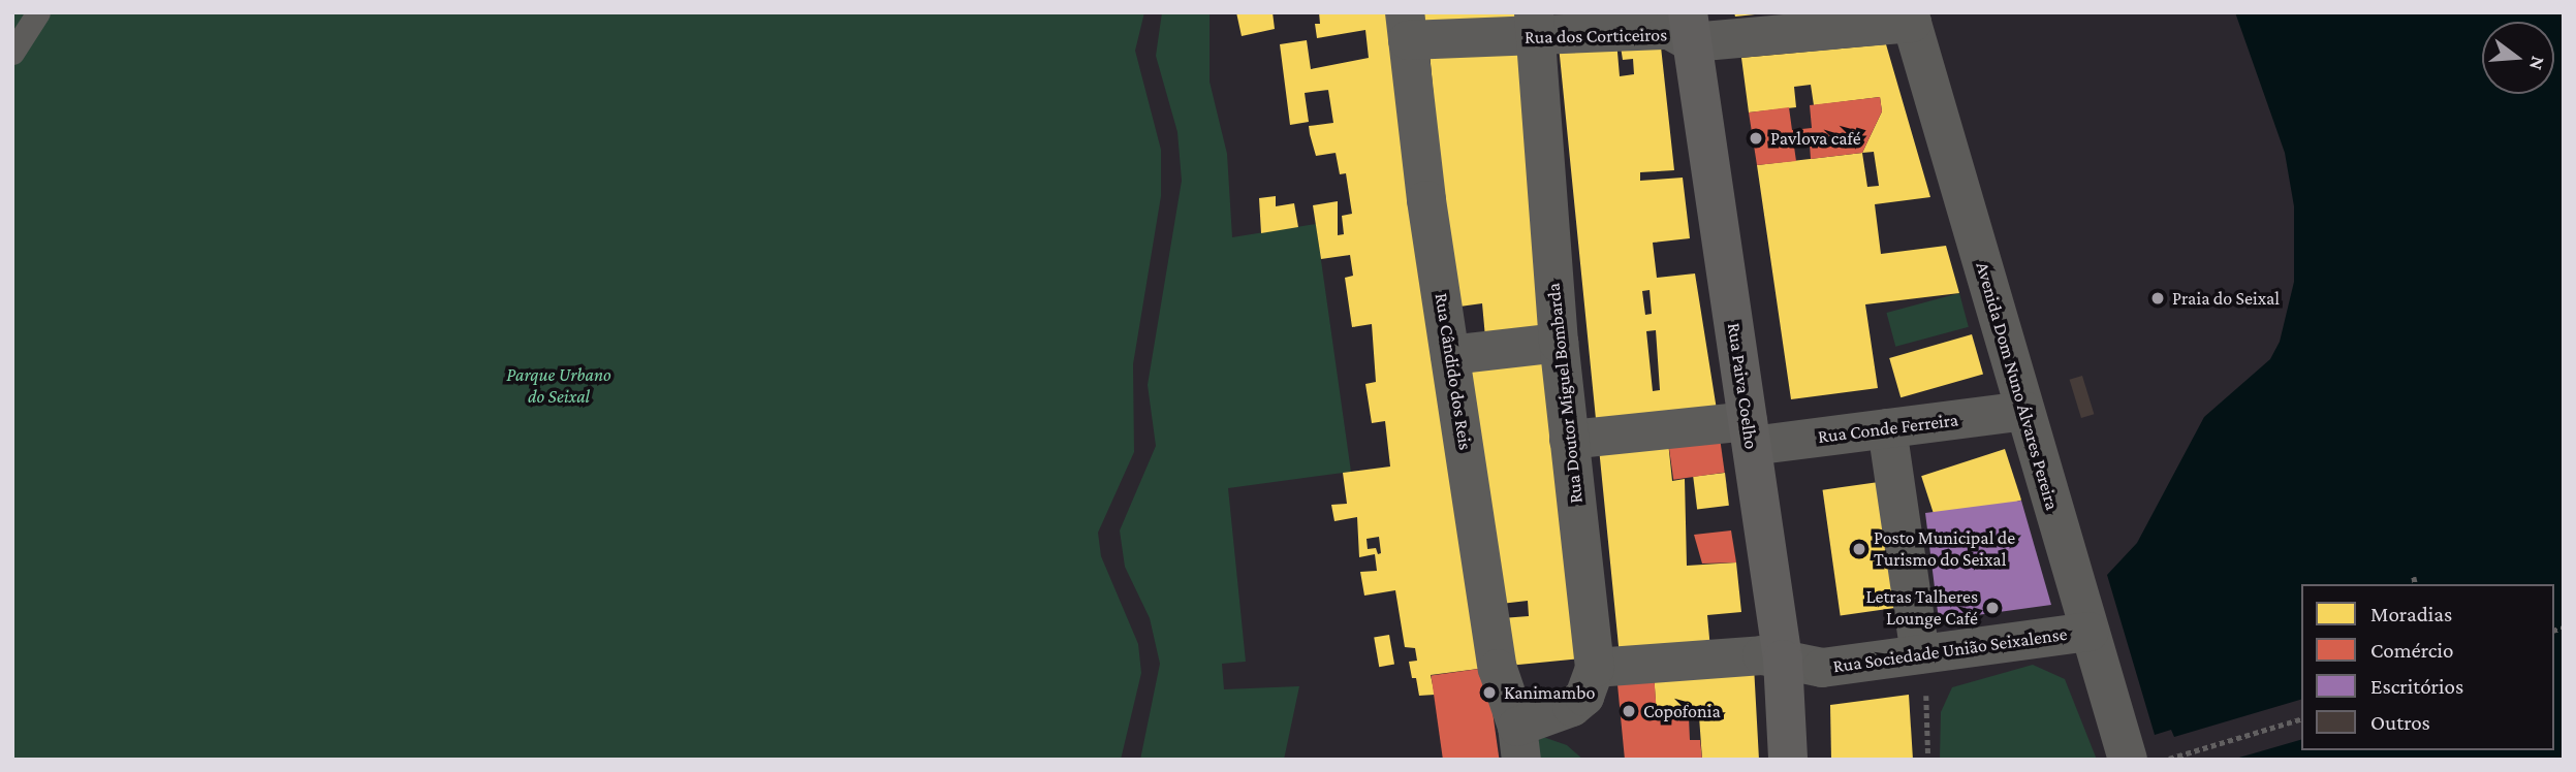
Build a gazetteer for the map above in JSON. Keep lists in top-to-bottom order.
{
  "streets": {
    "street": [
      "Rua dos Corticeiros",
      "Rua Cândido dos Reis",
      "Rua Paiva Coelho",
      "Avenida Dom Nuno Álvares Pereira",
      "Rua Doutor Miguel Bombarda",
      "Rua Conde Ferreira",
      "Rua Sociedade União Seixalense"
    ]
  },
  "crossings": [
    ["Rua dos Corticeiros", "Rua Cândido dos Reis"],
    ["Rua dos Corticeiros", "Rua Paiva Coelho"],
    ["Rua dos Corticeiros", "Avenida Dom Nuno Álvares Pereira"],
    ["Rua dos Corticeiros", "Rua Doutor Miguel Bombarda"],
    ["Rua Paiva Coelho", "Rua Conde Ferreira"],
    ["Rua Paiva Coelho", "Rua Sociedade União Seixalense"],
    ["Avenida Dom Nuno Álvares Pereira", "Rua Conde Ferreira"],
    ["Avenida Dom Nuno Álvares Pereira", "Rua Sociedade União Seixalense"],
    ["Rua Doutor Miguel Bombarda", "Rua Conde Ferreira"],
    ["Rua Doutor Miguel Bombarda", "Rua Sociedade União Seixalense"]
  ],
  "parks": ["Parque Urbano do Seixal"],
  "places": [
    "Pavlova café",
    "Praia do Seixal",
    "Posto Municipal de Turismo do Seixal",
    "Letras Talheres Lounge Café",
    "Kanimambo",
    "Copofonia"
  ],
  "legend": [
    "Moradias",
    "Comércio",
    "Escritórios",
    "Outros"
  ],
  "north": "right"
}
